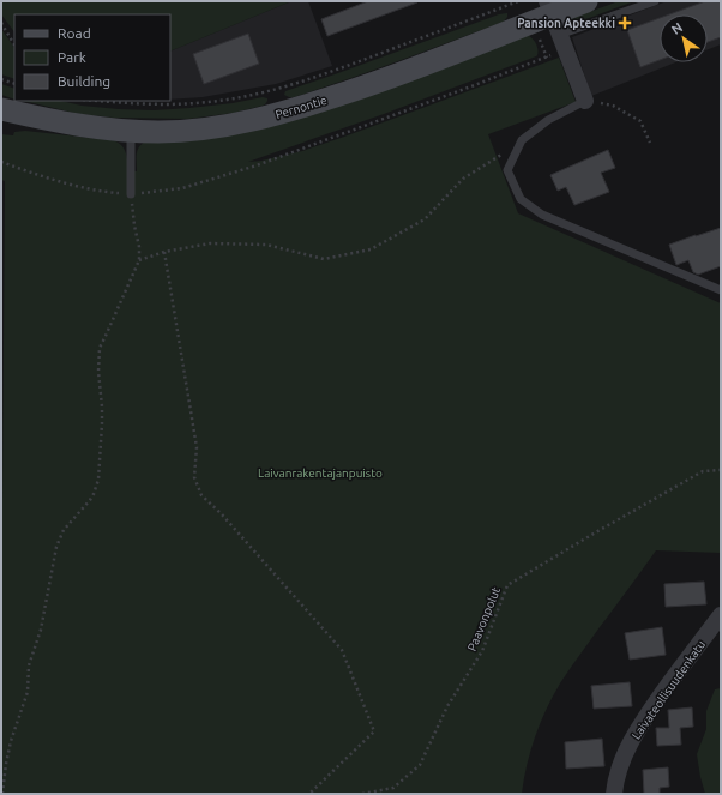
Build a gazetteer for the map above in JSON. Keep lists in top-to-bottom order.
{
  "streets": {
    "street": ["Pernontie", "Laivateollisuudenkatu"],
    "path": ["Paavonpolut"]
  },
  "parks": ["Laivanrakentajanpuisto"],
  "places": {
    "health": ["Pansion Apteekki"]
  },
  "legend": ["Road", "Park", "Building"],
  "north": "top left"
}
